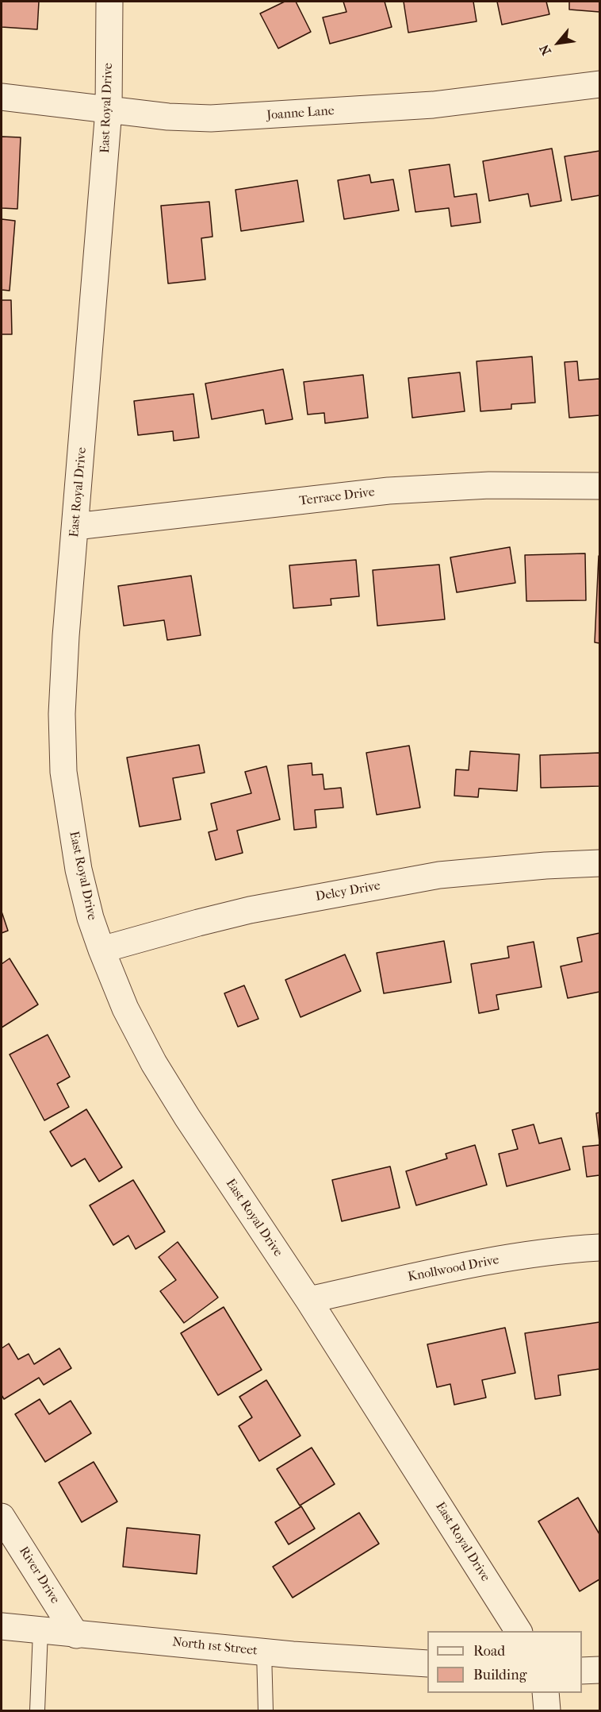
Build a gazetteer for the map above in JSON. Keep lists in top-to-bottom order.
{
  "streets": {
    "street": [
      "East Royal Drive",
      "Joanne Lane",
      "Terrace Drive",
      "Delcy Drive",
      "Knollwood Drive",
      "River Drive",
      "North 1st Street"
    ]
  },
  "crossings": [
    ["East Royal Drive", "Joanne Lane"],
    ["East Royal Drive", "Terrace Drive"],
    ["East Royal Drive", "Delcy Drive"],
    ["East Royal Drive", "Knollwood Drive"],
    ["River Drive", "North 1st Street"]
  ],
  "legend": ["Road", "Building"],
  "north": "bottom left"
}
